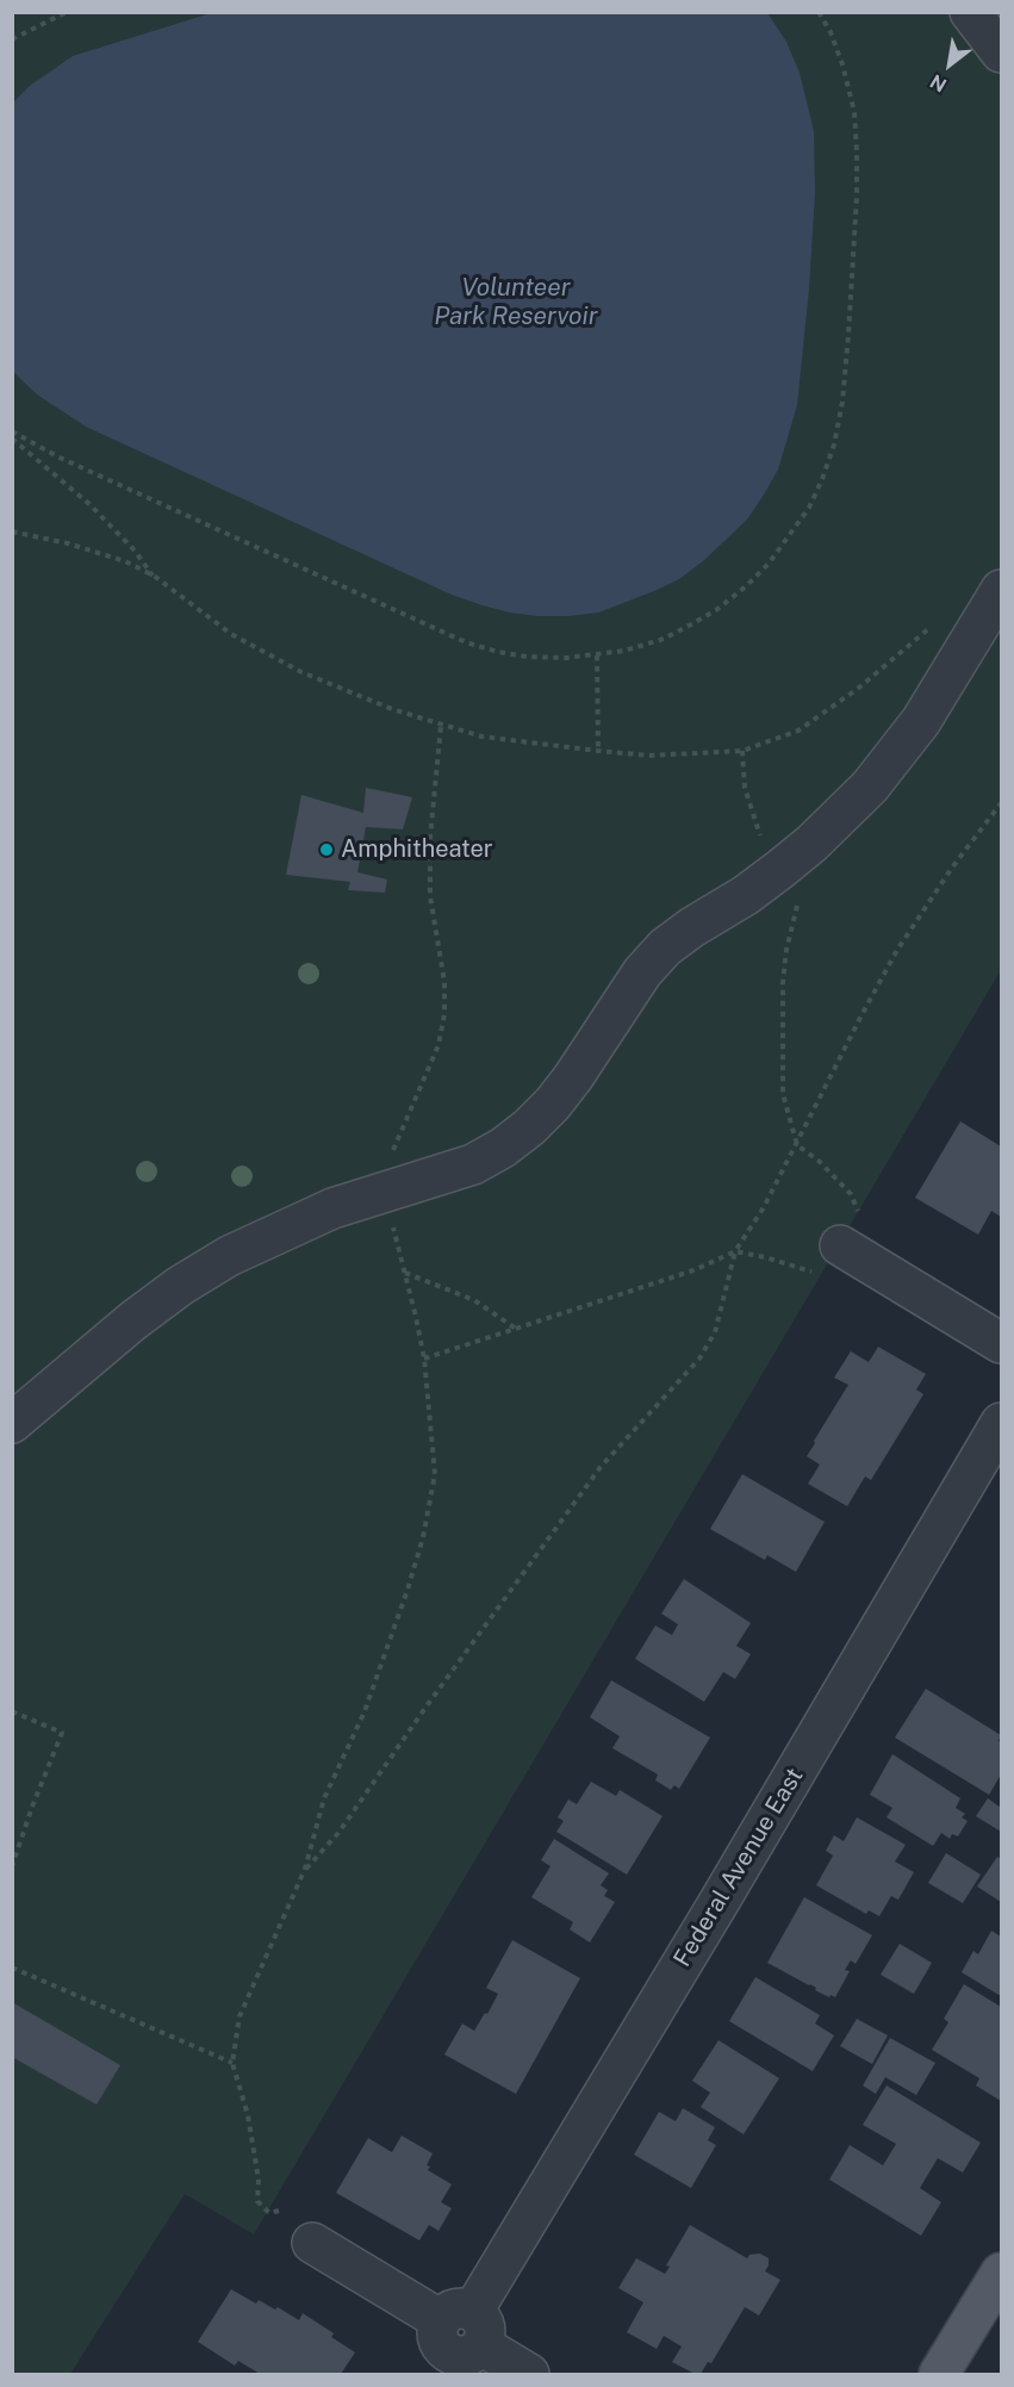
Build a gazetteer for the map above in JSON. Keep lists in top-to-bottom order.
{
  "streets": {
    "street": ["Federal Avenue East"]
  },
  "water": ["Volunteer Park Reservoir"],
  "places": ["Amphitheater"],
  "north": "bottom left"
}
